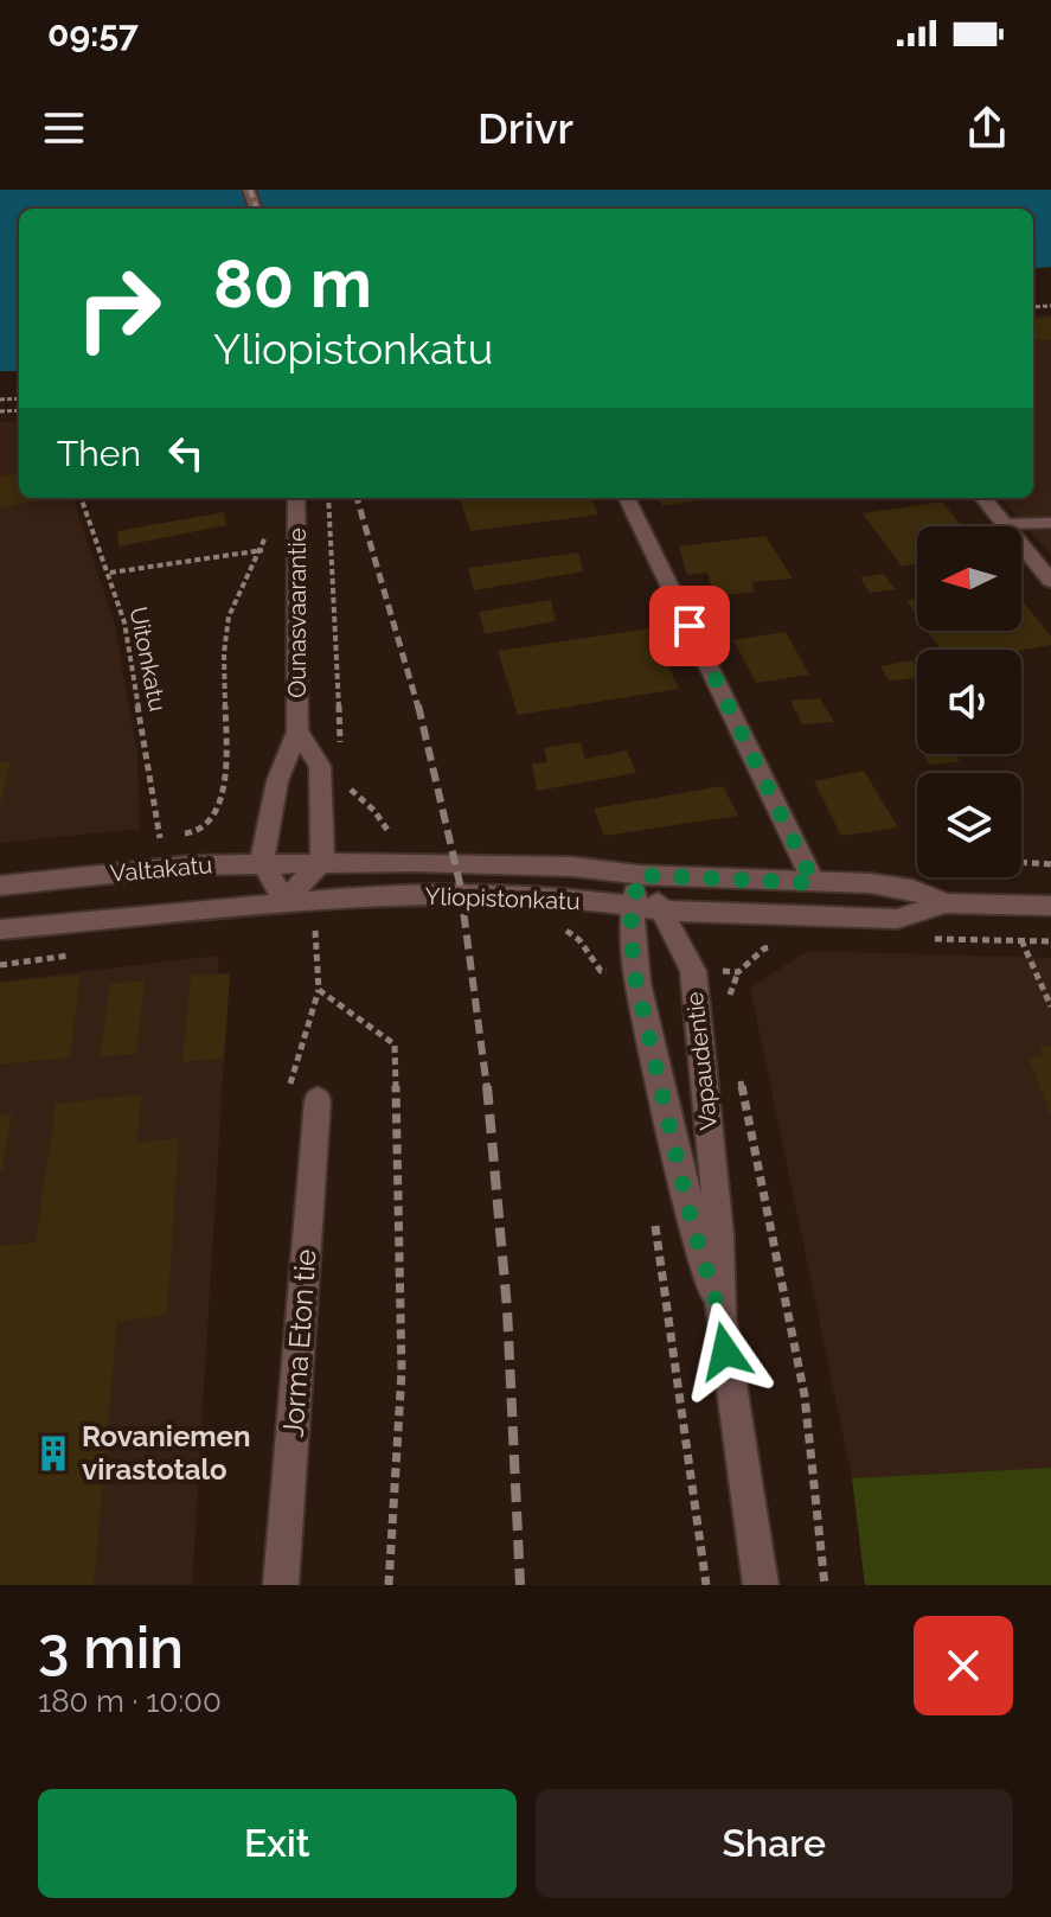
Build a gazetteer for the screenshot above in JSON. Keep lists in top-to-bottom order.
{
  "streets": {
    "street": [
      "Ounasvaarantie",
      "Valtakatu",
      "Yliopistonkatu",
      "Vapaudentie",
      "Jorma Eton tie"
    ],
    "path": ["Uitonkatu"]
  },
  "crossings": [
    ["Ounasvaarantie", "Valtakatu"],
    ["Ounasvaarantie", "Yliopistonkatu"],
    ["Valtakatu", "Yliopistonkatu"],
    ["Yliopistonkatu", "Vapaudentie"]
  ],
  "places": {
    "building": ["Rovaniemen virastotalo"]
  },
  "north": "left",
  "page": {
    "status": "09:57",
    "header": "Drivr",
    "turn": ["80 m", "Yliopistonkatu"],
    "then": "Then",
    "heading": ["3 min", "180 m · 10:00"],
    "buttons": ["Exit", "Share"]
  }
}
